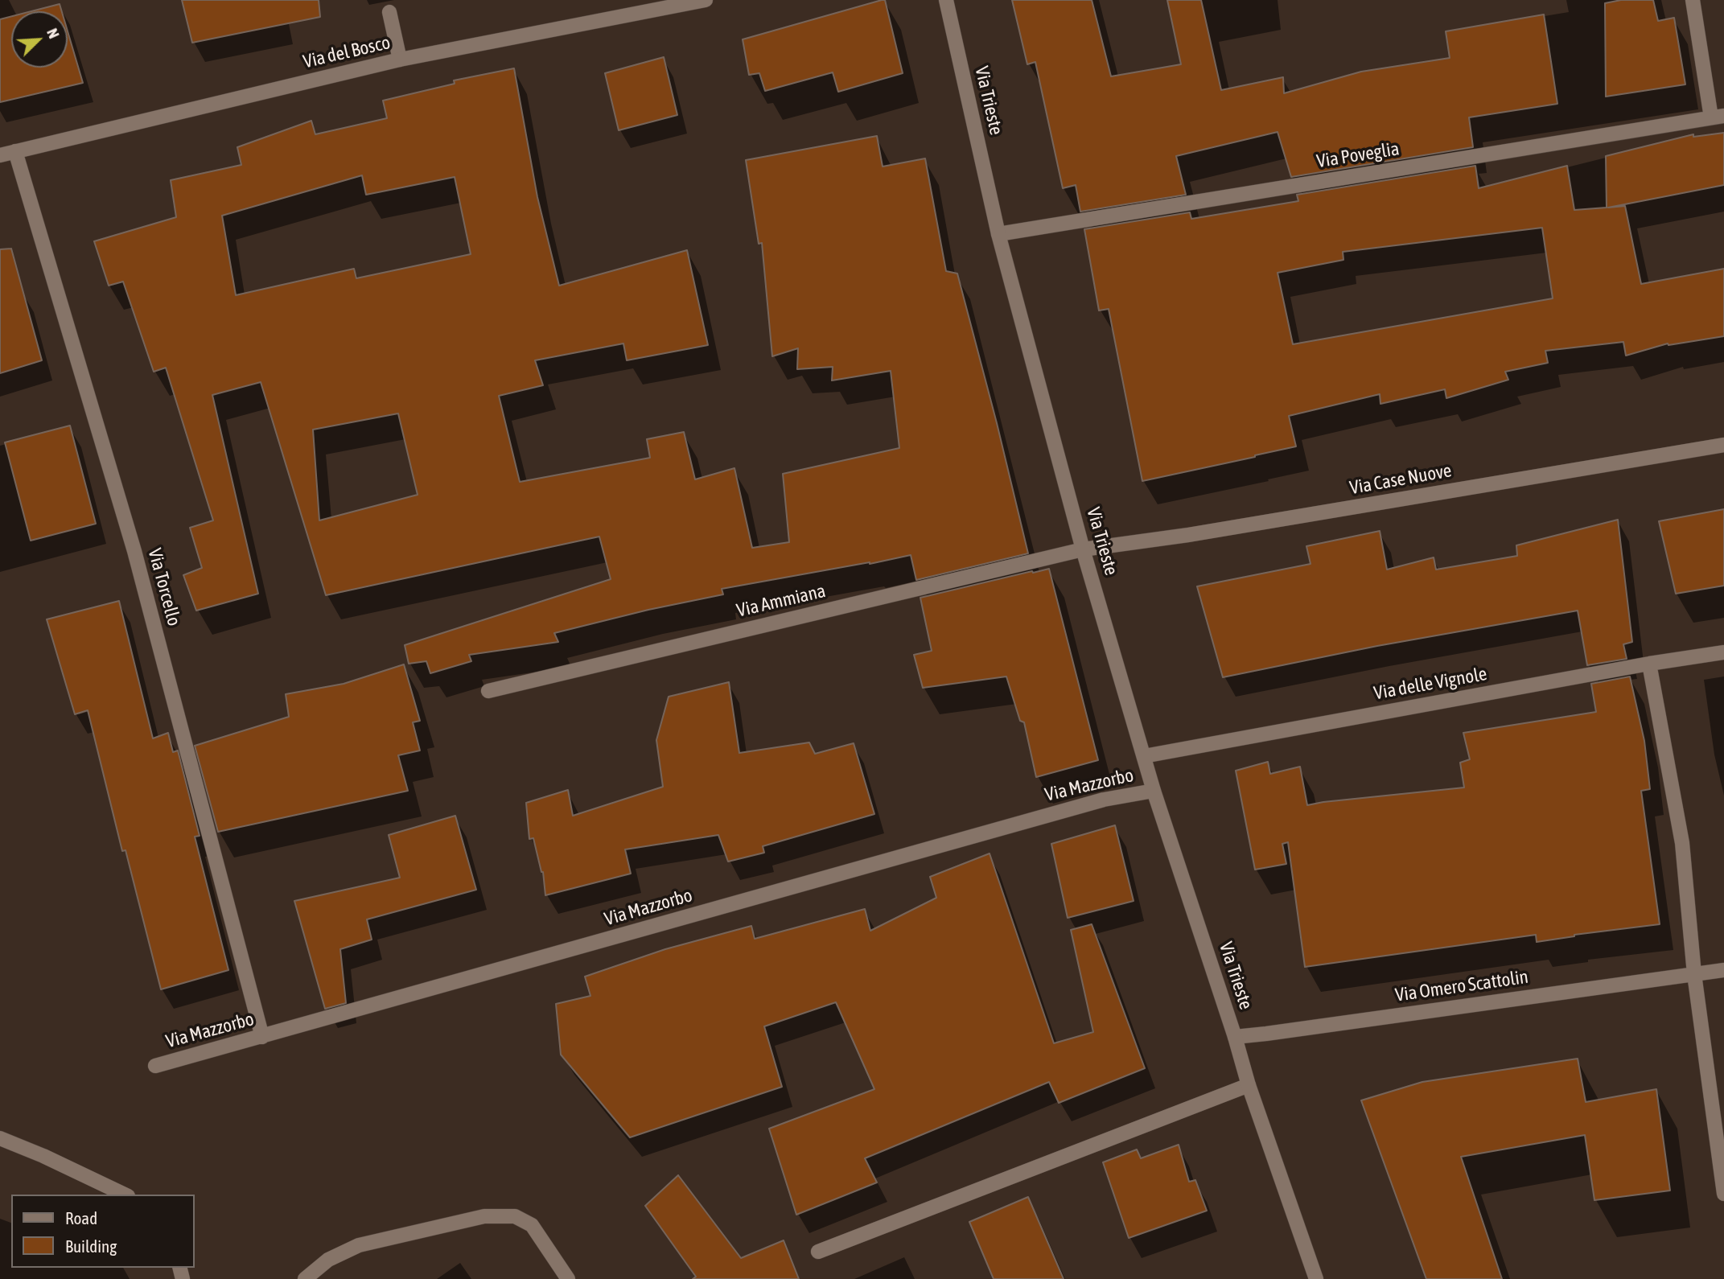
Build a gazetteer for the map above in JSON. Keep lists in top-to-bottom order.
{
  "streets": {
    "street": [
      "Via del Bosco",
      "Via Trieste",
      "Via Poveglia",
      "Via Case Nuove",
      "Via Torcello",
      "Via Ammiana",
      "Via delle Vignole",
      "Via Mazzorbo",
      "Via Omero Scattolin"
    ]
  },
  "crossings": [
    ["Via del Bosco", "Via Torcello"],
    ["Via Trieste", "Via Poveglia"],
    ["Via Trieste", "Via Case Nuove"],
    ["Via Trieste", "Via Ammiana"],
    ["Via Trieste", "Via delle Vignole"],
    ["Via Trieste", "Via Mazzorbo"],
    ["Via Trieste", "Via Omero Scattolin"],
    ["Via Case Nuove", "Via Ammiana"],
    ["Via Torcello", "Via Mazzorbo"]
  ],
  "legend": ["Road", "Building"],
  "north": "top right"
}
